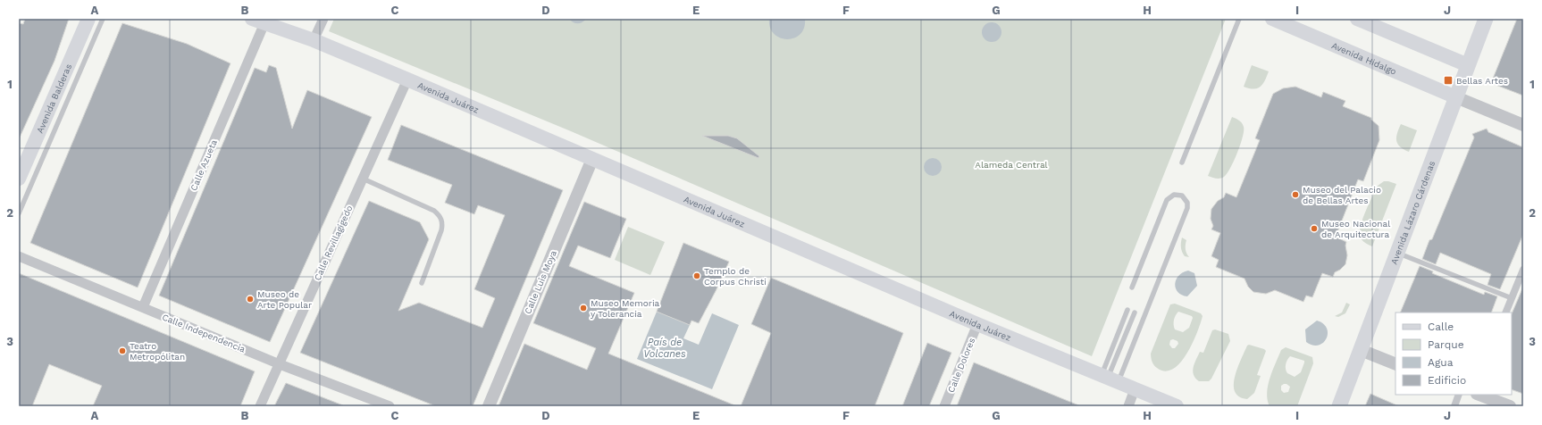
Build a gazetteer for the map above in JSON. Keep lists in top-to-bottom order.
{
  "streets": {
    "main road": [
      "Avenida Hidalgo",
      "Avenida Juárez",
      "Avenida Balderas",
      "Avenida Lázaro Cárdenas"
    ],
    "street": [
      "Calle Azueta",
      "Calle Revillagigedo",
      "Calle Luis Moya",
      "Calle Independencia",
      "Calle Dolores"
    ]
  },
  "crossings": [
    ["Avenida Hidalgo", "Avenida Lázaro Cárdenas"],
    ["Avenida Juárez", "Calle Azueta"],
    ["Avenida Juárez", "Calle Revillagigedo"],
    ["Avenida Juárez", "Calle Luis Moya"],
    ["Avenida Juárez", "Calle Dolores"],
    ["Calle Azueta", "Calle Independencia"],
    ["Calle Revillagigedo", "Calle Independencia"]
  ],
  "water": ["País de Volcanes"],
  "parks": ["Alameda Central"],
  "places": {
    "transit": ["Bellas Artes"],
    "other": [
      "Museo del Palacio de Bellas Artes",
      "Museo Nacional de Arquitectura",
      "Templo de Corpus Christi",
      "Museo de Arte Popular",
      "Museo Memoria y Tolerancia",
      "Teatro Metropólitan"
    ]
  },
  "legend": [
    "Calle",
    "Parque",
    "Agua",
    "Edificio"
  ],
  "grid": {
    "columns": [
      "A",
      "B",
      "C",
      "D",
      "E",
      "F",
      "G",
      "H",
      "I",
      "J"
    ],
    "rows": ["1", "2", "3"]
  }
}
